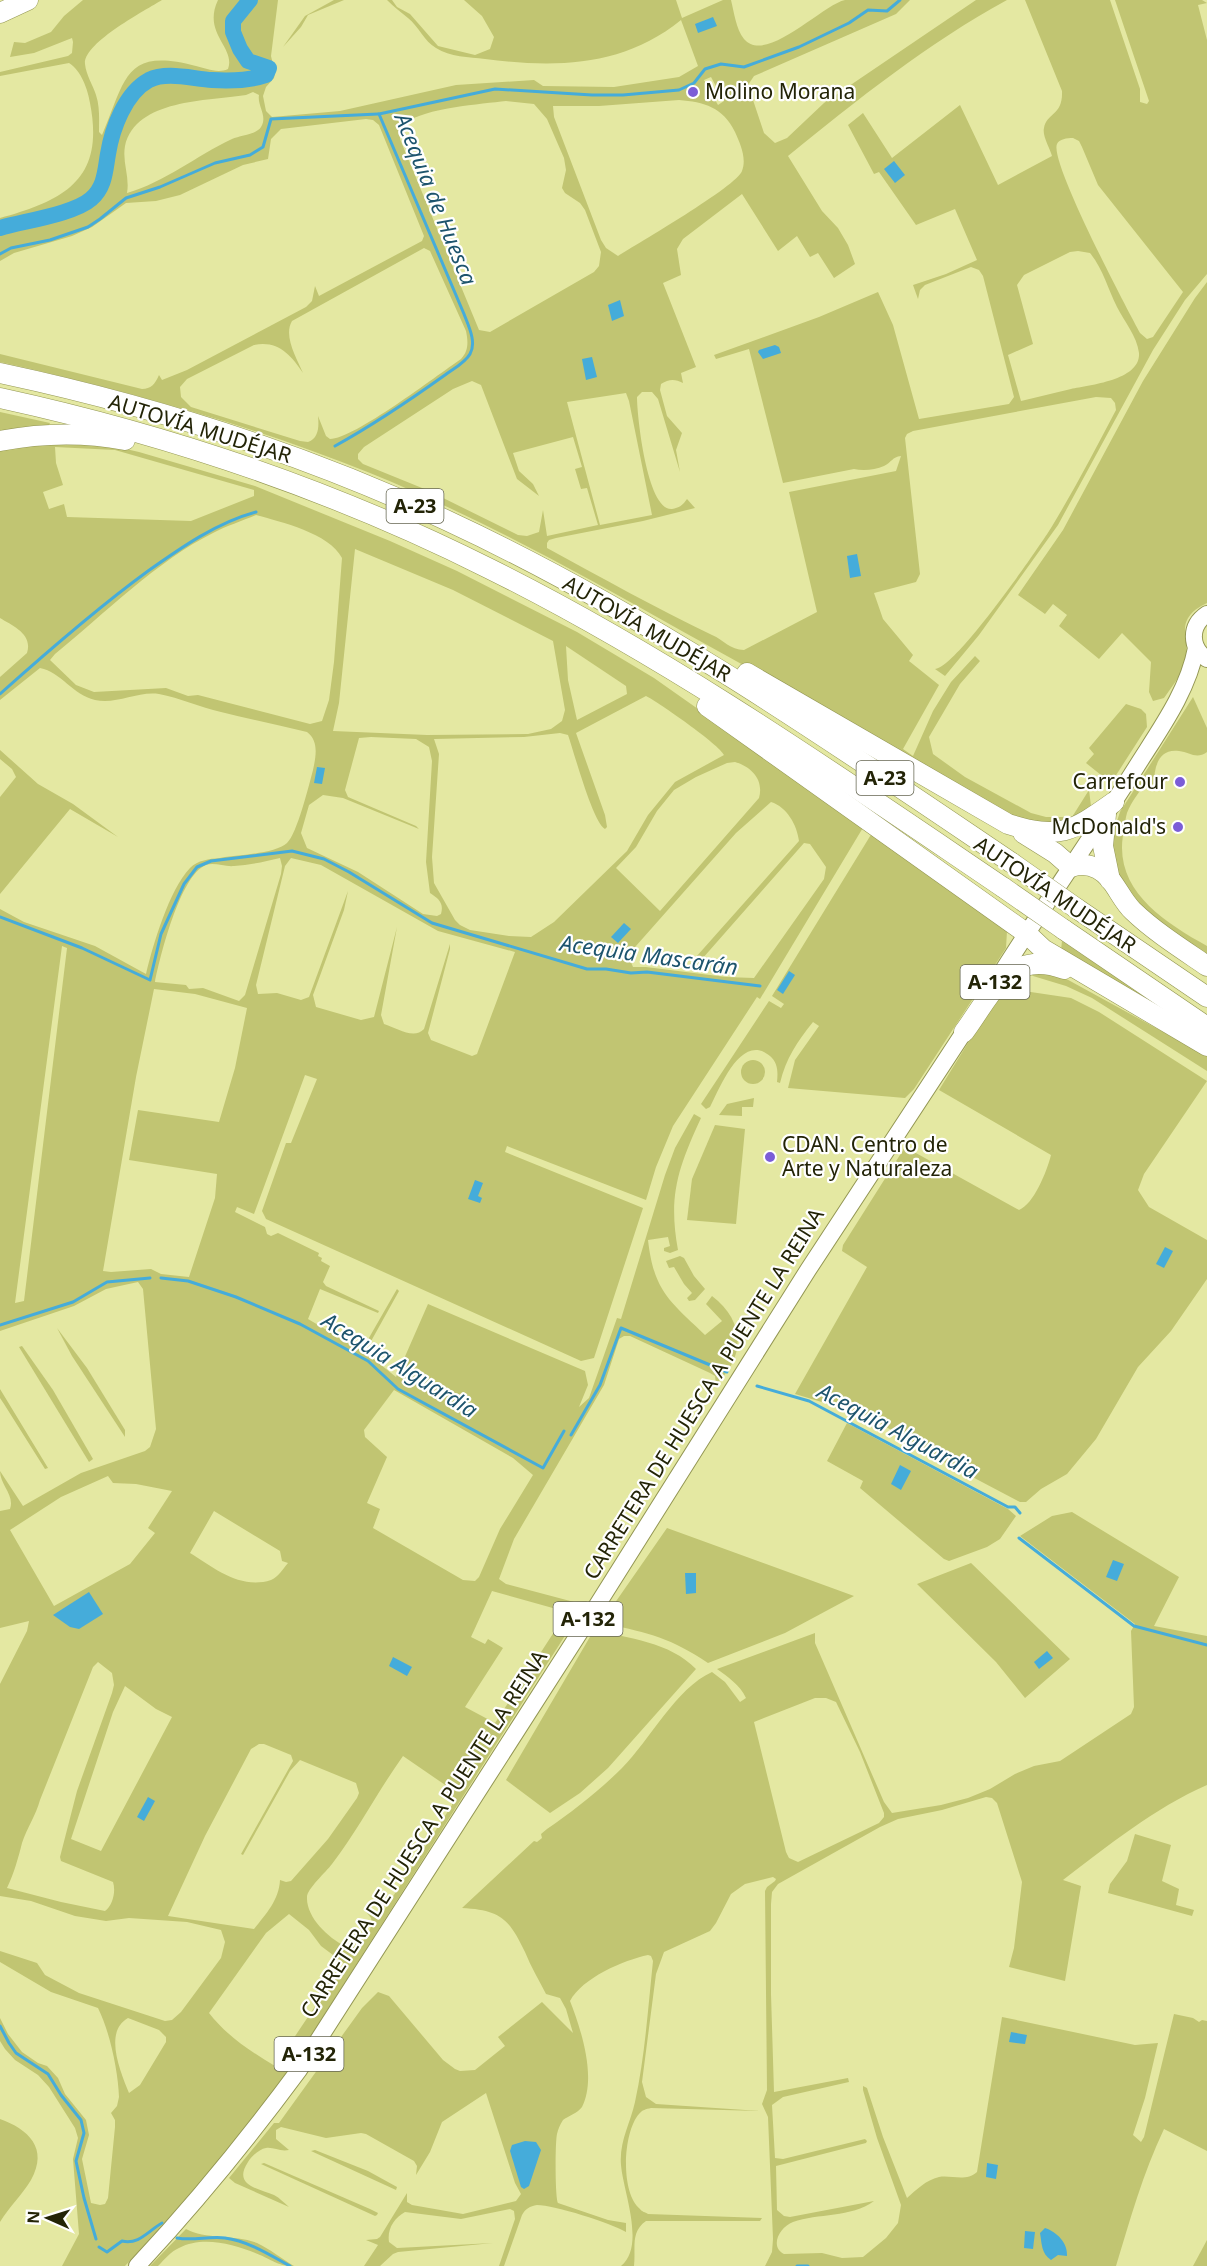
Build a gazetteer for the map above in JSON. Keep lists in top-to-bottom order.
{
  "streets": {
    "highway": ["AUTOVÍA MUDÉJAR", "A-23"],
    "main road": ["A-132", "CARRETERA DE HUESCA A PUENTE LA REINA"]
  },
  "crossings": [
    ["A-132", "CARRETERA DE HUESCA A PUENTE LA REINA"]
  ],
  "water": ["Acequia de Huesca", "Acequia Mascarán", "Acequia Alguardia"],
  "places": [
    "Molino Morana",
    "Carrefour",
    "McDonald's",
    "CDAN. Centro de Arte y Naturaleza"
  ],
  "north": "left"
}
